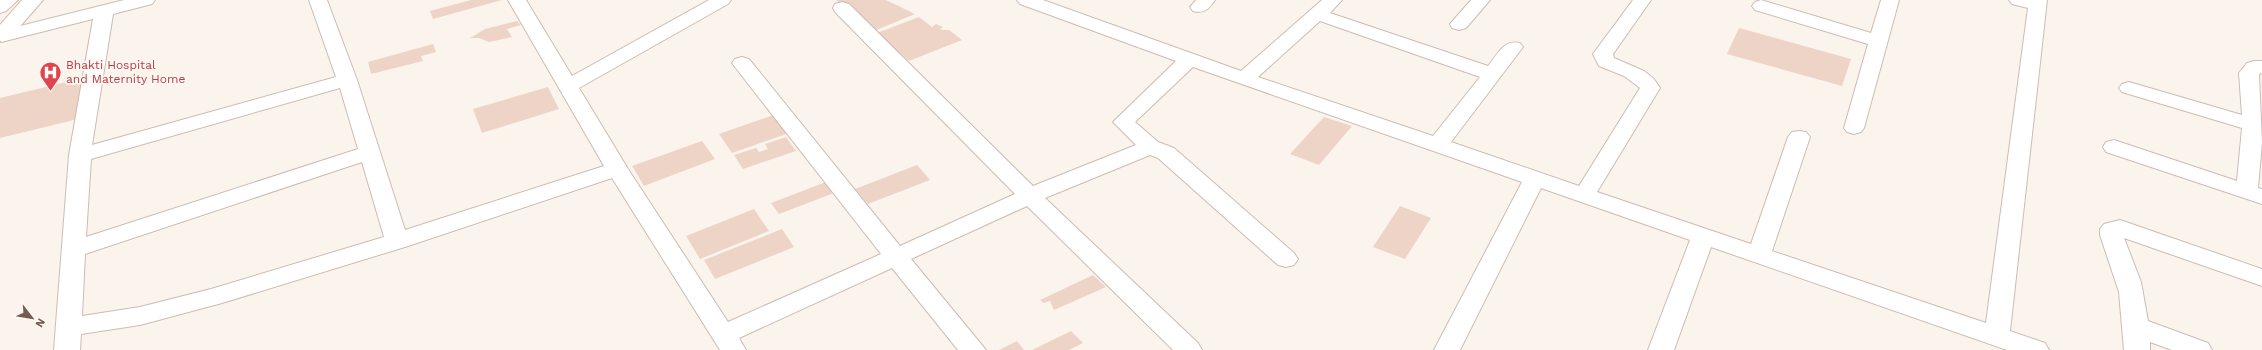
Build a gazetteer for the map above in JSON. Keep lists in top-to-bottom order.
{
  "places": {
    "hospital": ["Bhakti Hospital and Maternity Home"]
  },
  "north": "bottom right"
}
